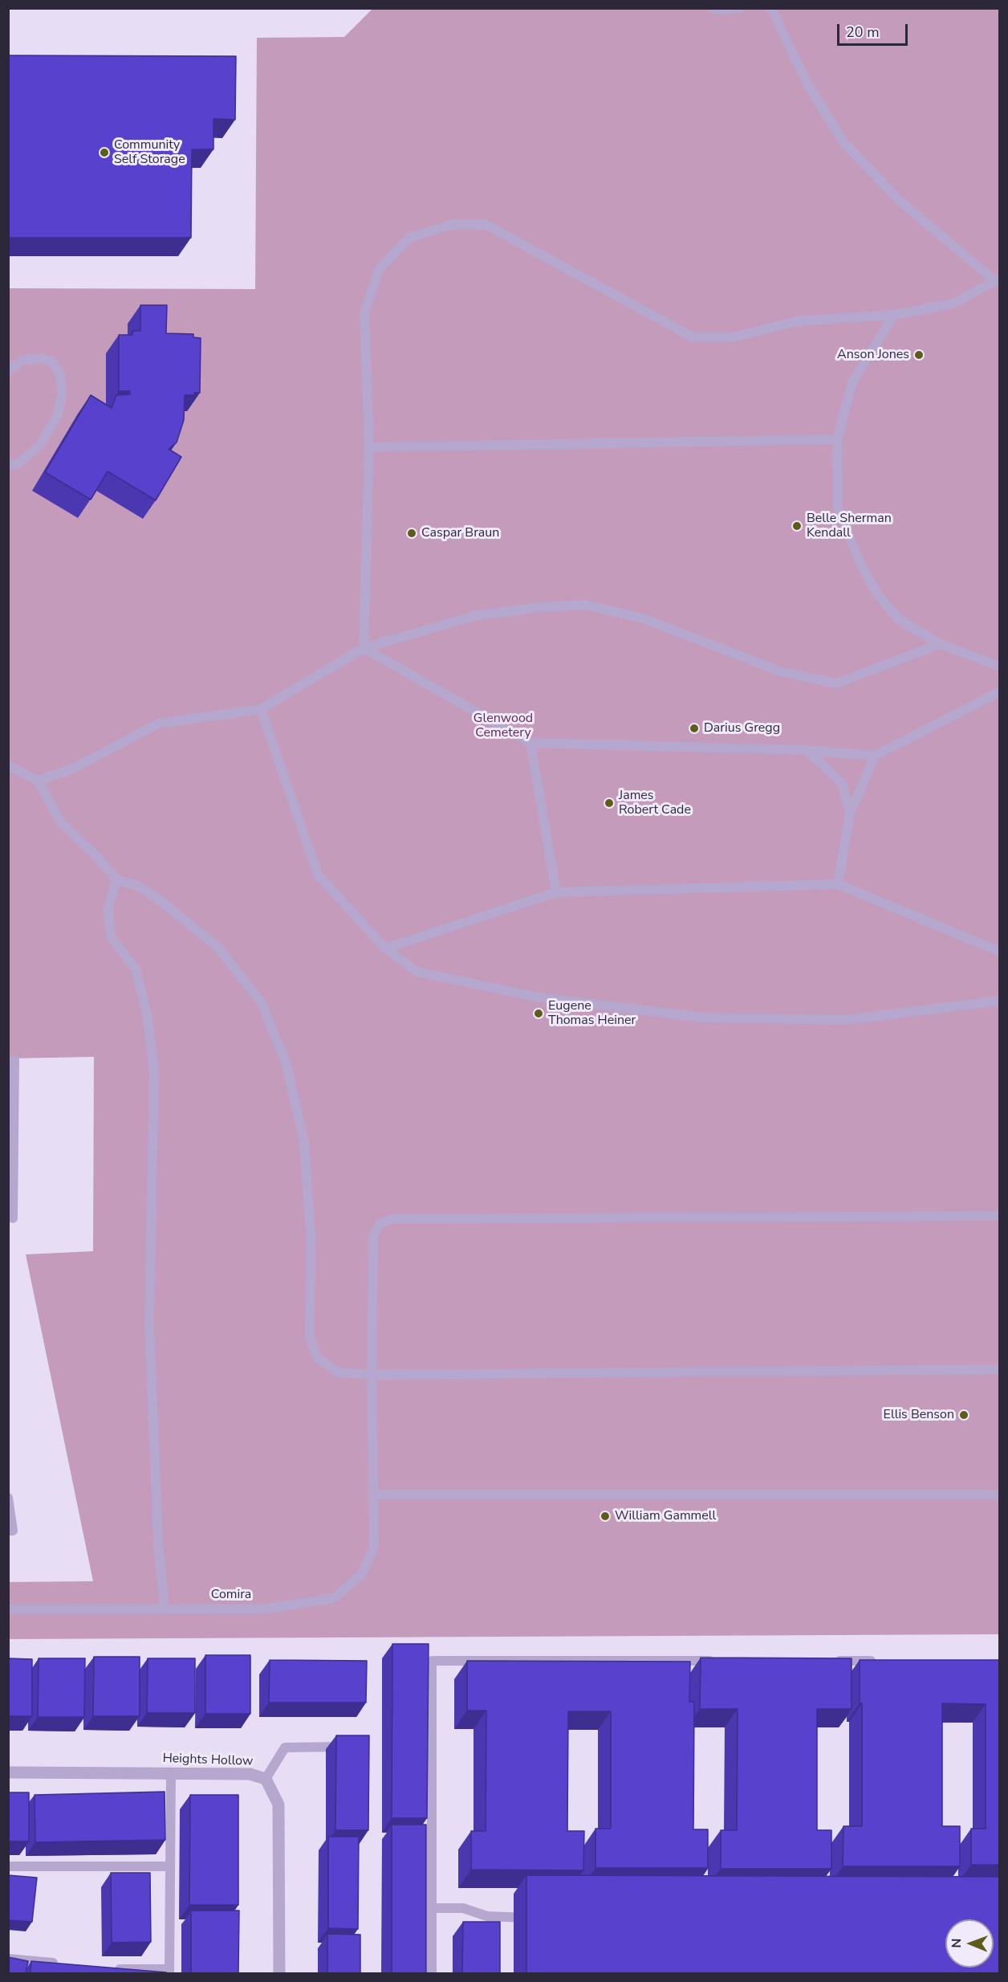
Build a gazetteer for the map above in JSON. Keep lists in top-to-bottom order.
{
  "streets": {
    "street": ["Heights Hollow"],
    "lane": ["Comira"]
  },
  "parks": ["Glenwood Cemetery"],
  "places": [
    "Community Self Storage",
    "Anson Jones",
    "Belle Sherman Kendall",
    "Caspar Braun",
    "Darius Gregg",
    "James Robert Cade",
    "Eugene Thomas Heiner",
    "Ellis Benson",
    "William Gammell"
  ],
  "scale_bar": "20 m",
  "north": "left"
}
